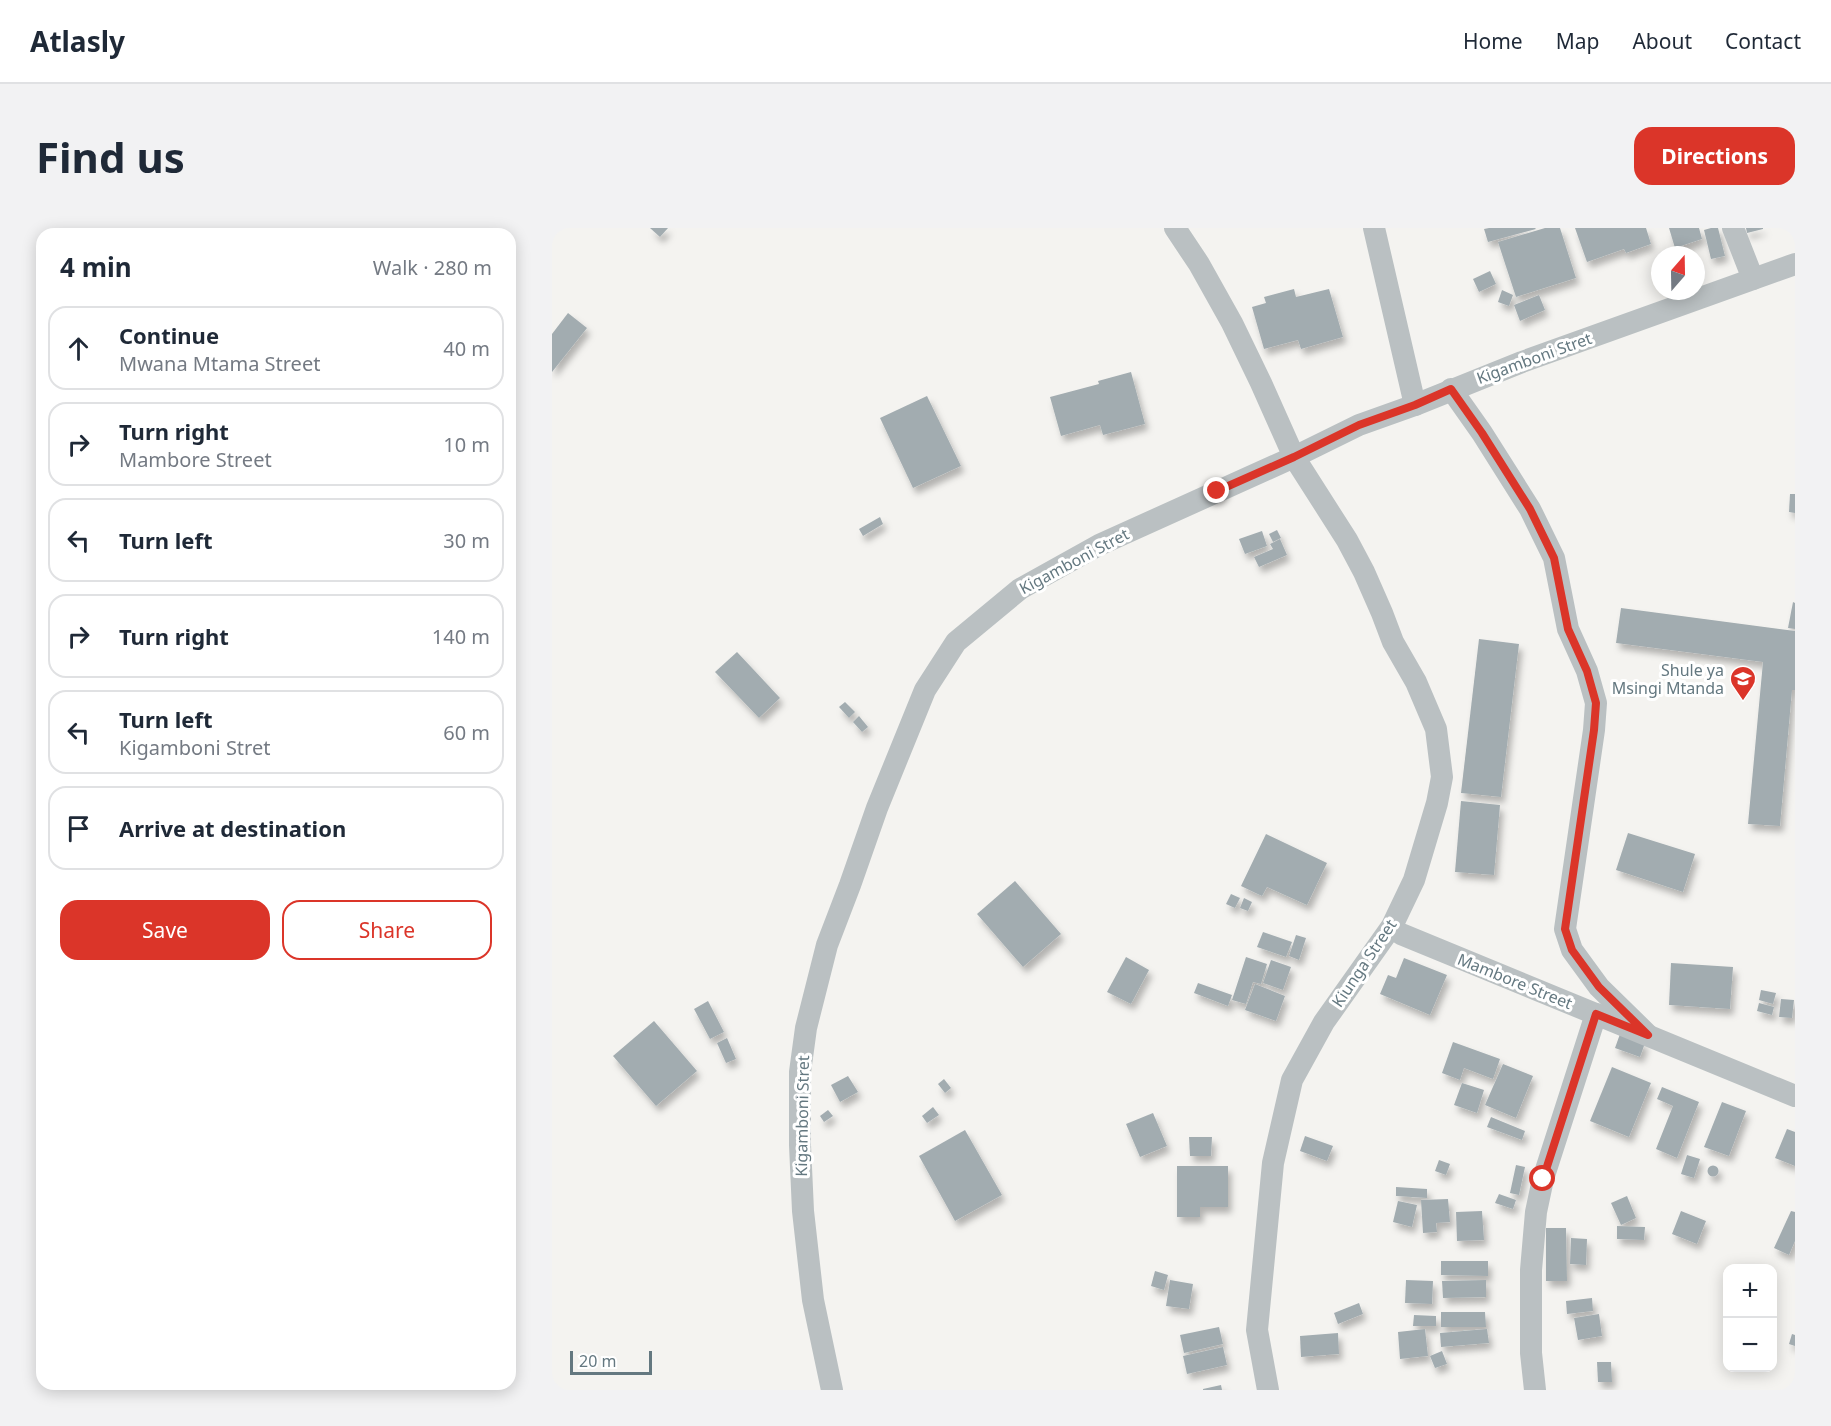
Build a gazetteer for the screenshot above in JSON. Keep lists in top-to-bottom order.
{
  "streets": {
    "street": ["Kigamboni Stret", "Kiunga Street", "Mambore Street"]
  },
  "crossings": [
    ["Kigamboni Stret", "Kiunga Street"]
  ],
  "places": {
    "school or university": ["Shule ya Msingi Mtanda"]
  },
  "scale_bar": "20 m",
  "north": "top",
  "page": {
    "header": "Atlasly",
    "nav": [
      "Home",
      "Map",
      "About",
      "Contact"
    ],
    "buttons": [
      "Directions",
      ["Save", "Share"]
    ],
    "title": "Find us",
    "heading": ["4 min", "Walk · 280 m"],
    "list": [
      ["Continue", "Mwana Mtama Street", "40 m"],
      ["Turn right", "Mambore Street", "10 m"],
      ["Turn left", "30 m"],
      ["Turn right", "140 m"],
      ["Turn left", "Kigamboni Stret", "60 m"],
      "Arrive at destination"
    ],
    "map_buttons": ["+", "−"],
    "scale": "20 m"
  }
}
